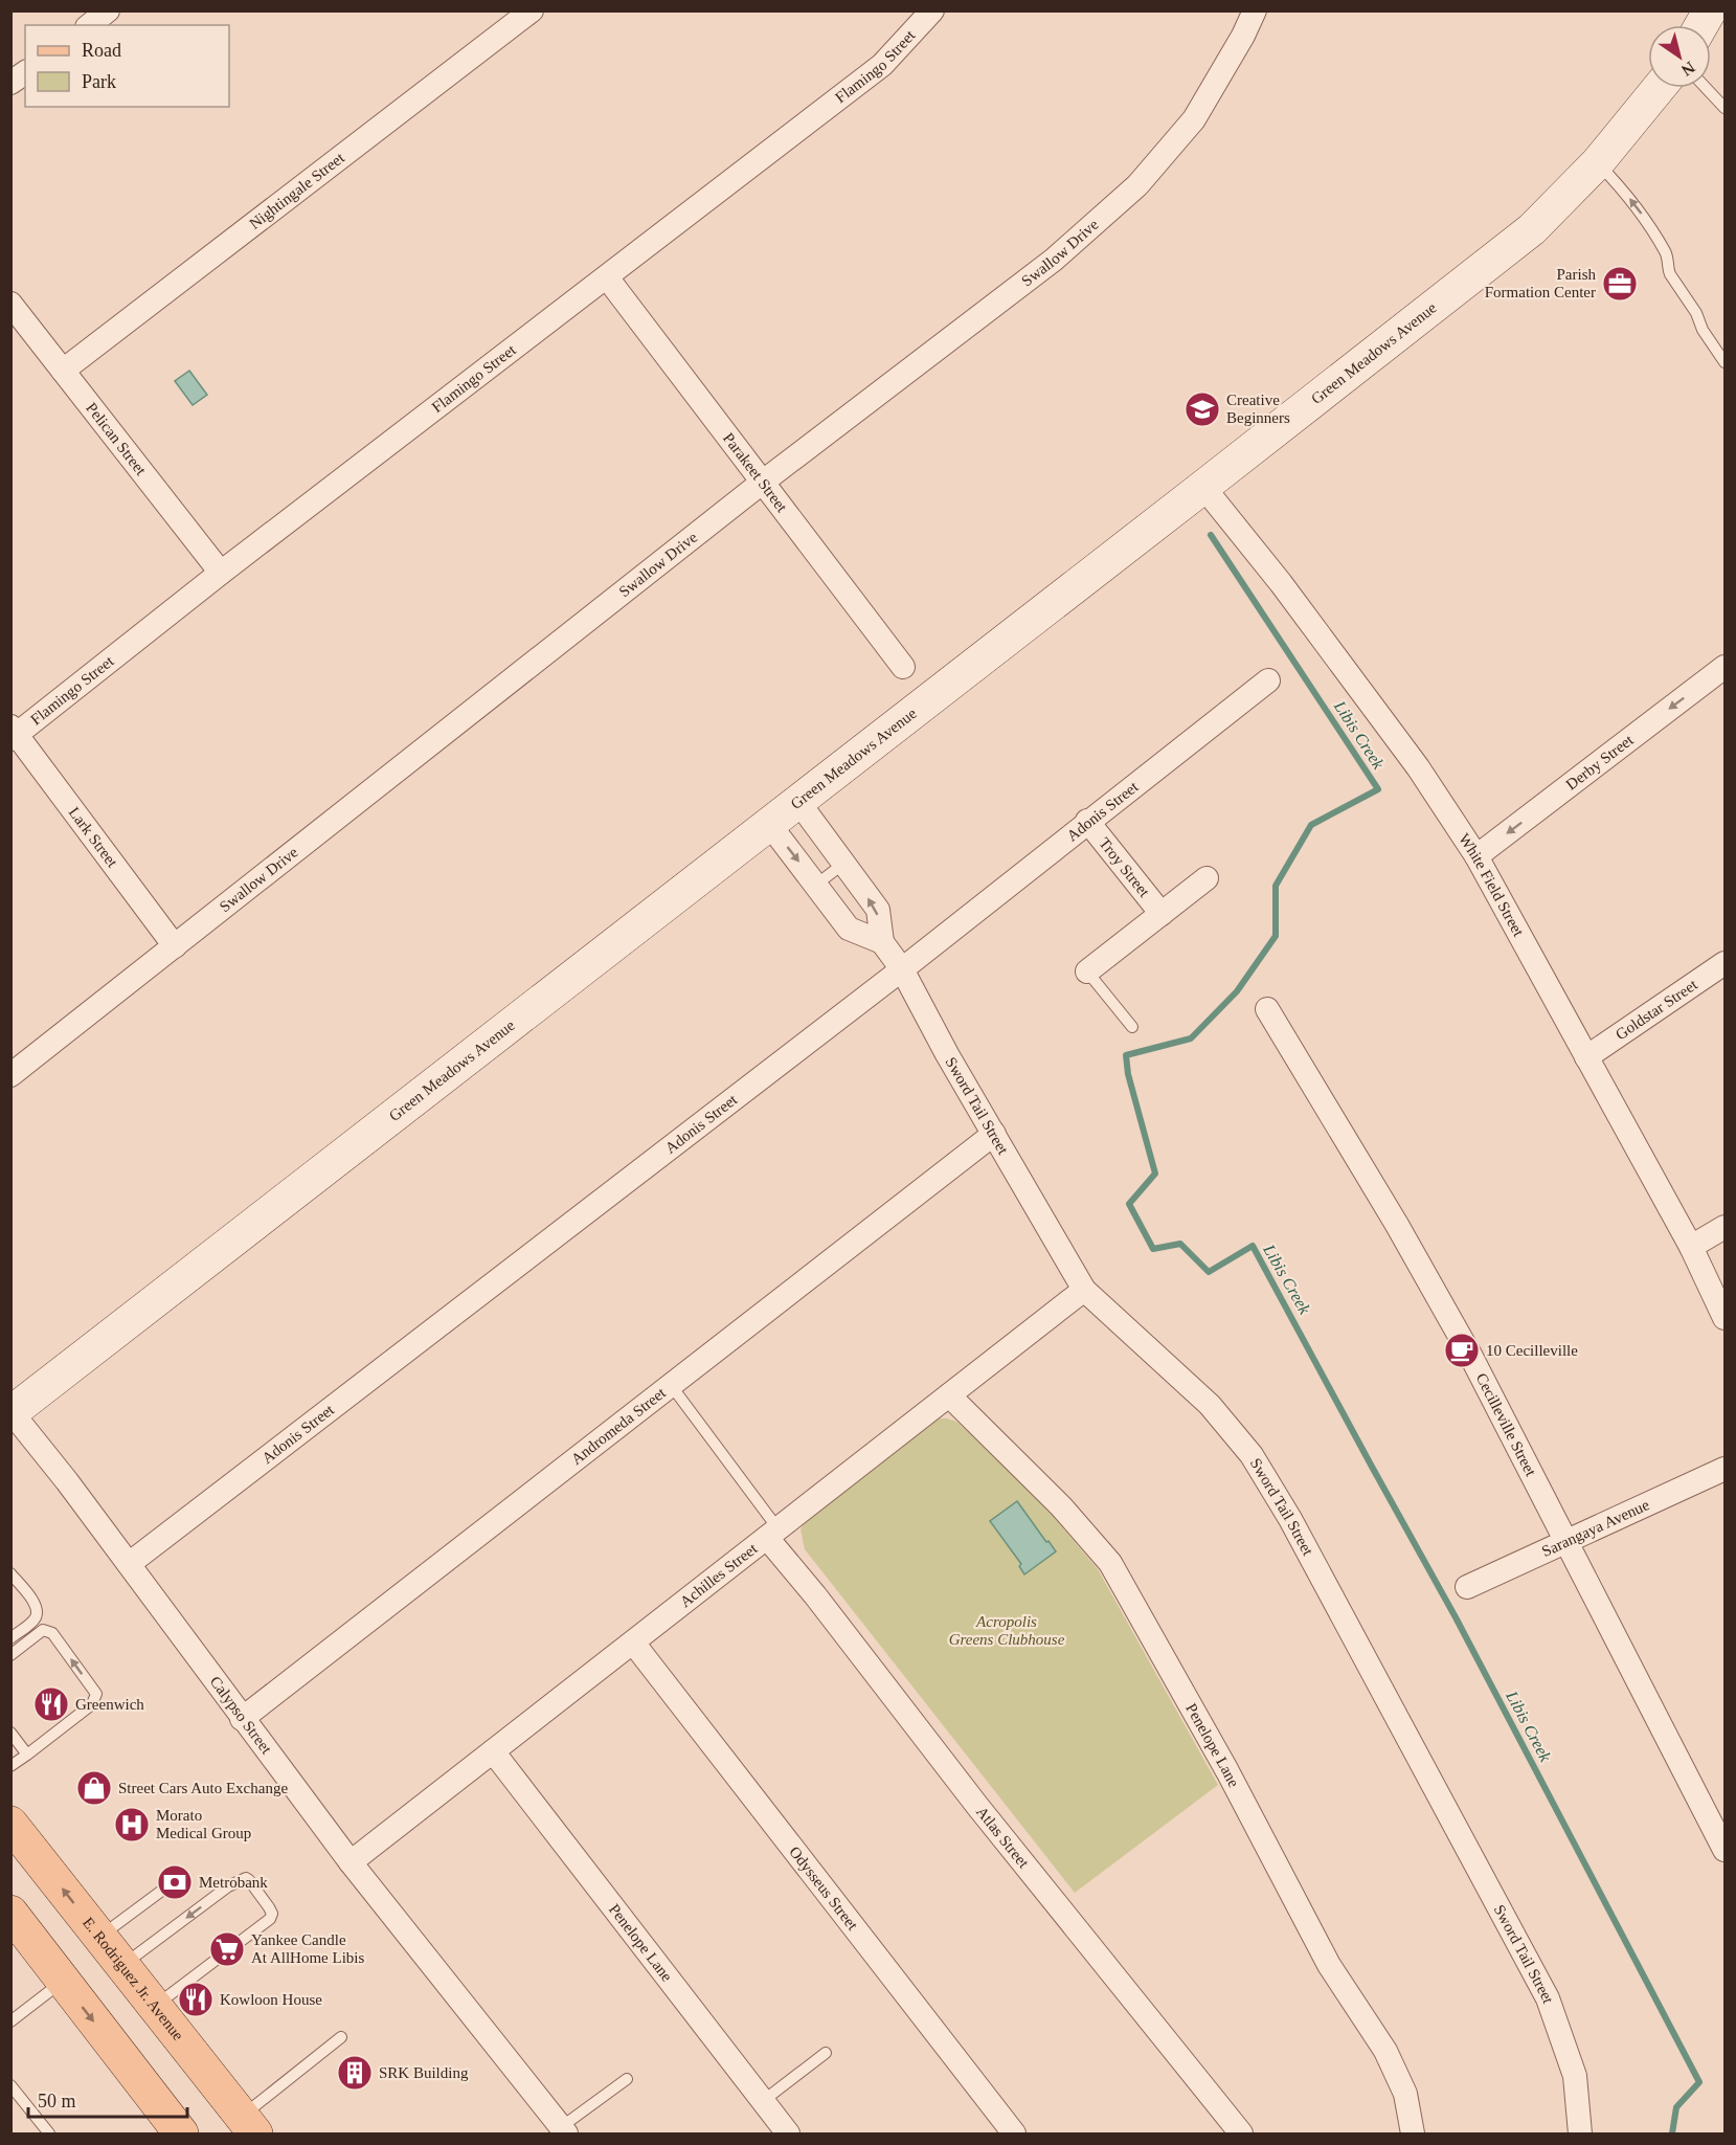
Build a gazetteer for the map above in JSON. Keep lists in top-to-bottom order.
{
  "streets": {
    "main road": ["E. Rodriguez Jr. Avenue"],
    "street": [
      "Flamingo Street",
      "Nightingale Street",
      "Swallow Drive",
      "Green Meadows Avenue",
      "Pelican Street",
      "Parakeet Street",
      "Derby Street",
      "Adonis Street",
      "Lark Street",
      "Troy Street",
      "White Field Street",
      "Goldstar Street",
      "Sword Tail Street",
      "Cecilleville Street",
      "Andromeda Street",
      "Sarangaya Avenue",
      "Achilles Street",
      "Calypso Street",
      "Penelope Lane",
      "Atlas Street",
      "Odysseus Street"
    ]
  },
  "crossings": [
    ["Flamingo Street", "Pelican Street"],
    ["Flamingo Street", "Parakeet Street"],
    ["Flamingo Street", "Lark Street"],
    ["Nightingale Street", "Pelican Street"],
    ["Swallow Drive", "Parakeet Street"],
    ["Swallow Drive", "Lark Street"],
    ["Green Meadows Avenue", "White Field Street"],
    ["Green Meadows Avenue", "Sword Tail Street"],
    ["Green Meadows Avenue", "Calypso Street"],
    ["Derby Street", "White Field Street"],
    ["Adonis Street", "Troy Street"],
    ["Adonis Street", "Sword Tail Street"],
    ["Adonis Street", "Calypso Street"],
    ["White Field Street", "Goldstar Street"],
    ["Sword Tail Street", "Andromeda Street"],
    ["Sword Tail Street", "Achilles Street"],
    ["Cecilleville Street", "Sarangaya Avenue"],
    ["Andromeda Street", "Calypso Street"],
    ["Achilles Street", "Calypso Street"],
    ["Achilles Street", "Penelope Lane"],
    ["Achilles Street", "Atlas Street"],
    ["Achilles Street", "Odysseus Street"]
  ],
  "one_way": ["Derby Street"],
  "water": ["Libis Creek"],
  "parks": ["Acropolis Greens Clubhouse"],
  "places": {
    "office": ["Parish Formation Center"],
    "school or university": ["Creative Beginners"],
    "cafe": ["10 Cecilleville"],
    "restaurant": ["Greenwich", "Kowloon House"],
    "shop": ["Street Cars Auto Exchange"],
    "hospital": ["Morato Medical Group"],
    "bank": ["Metrobank"],
    "supermarket": ["Yankee Candle At AllHome Libis"],
    "building": ["SRK Building"]
  },
  "legend": ["Road", "Park"],
  "scale_bar": "50 m",
  "north": "bottom right"
}
